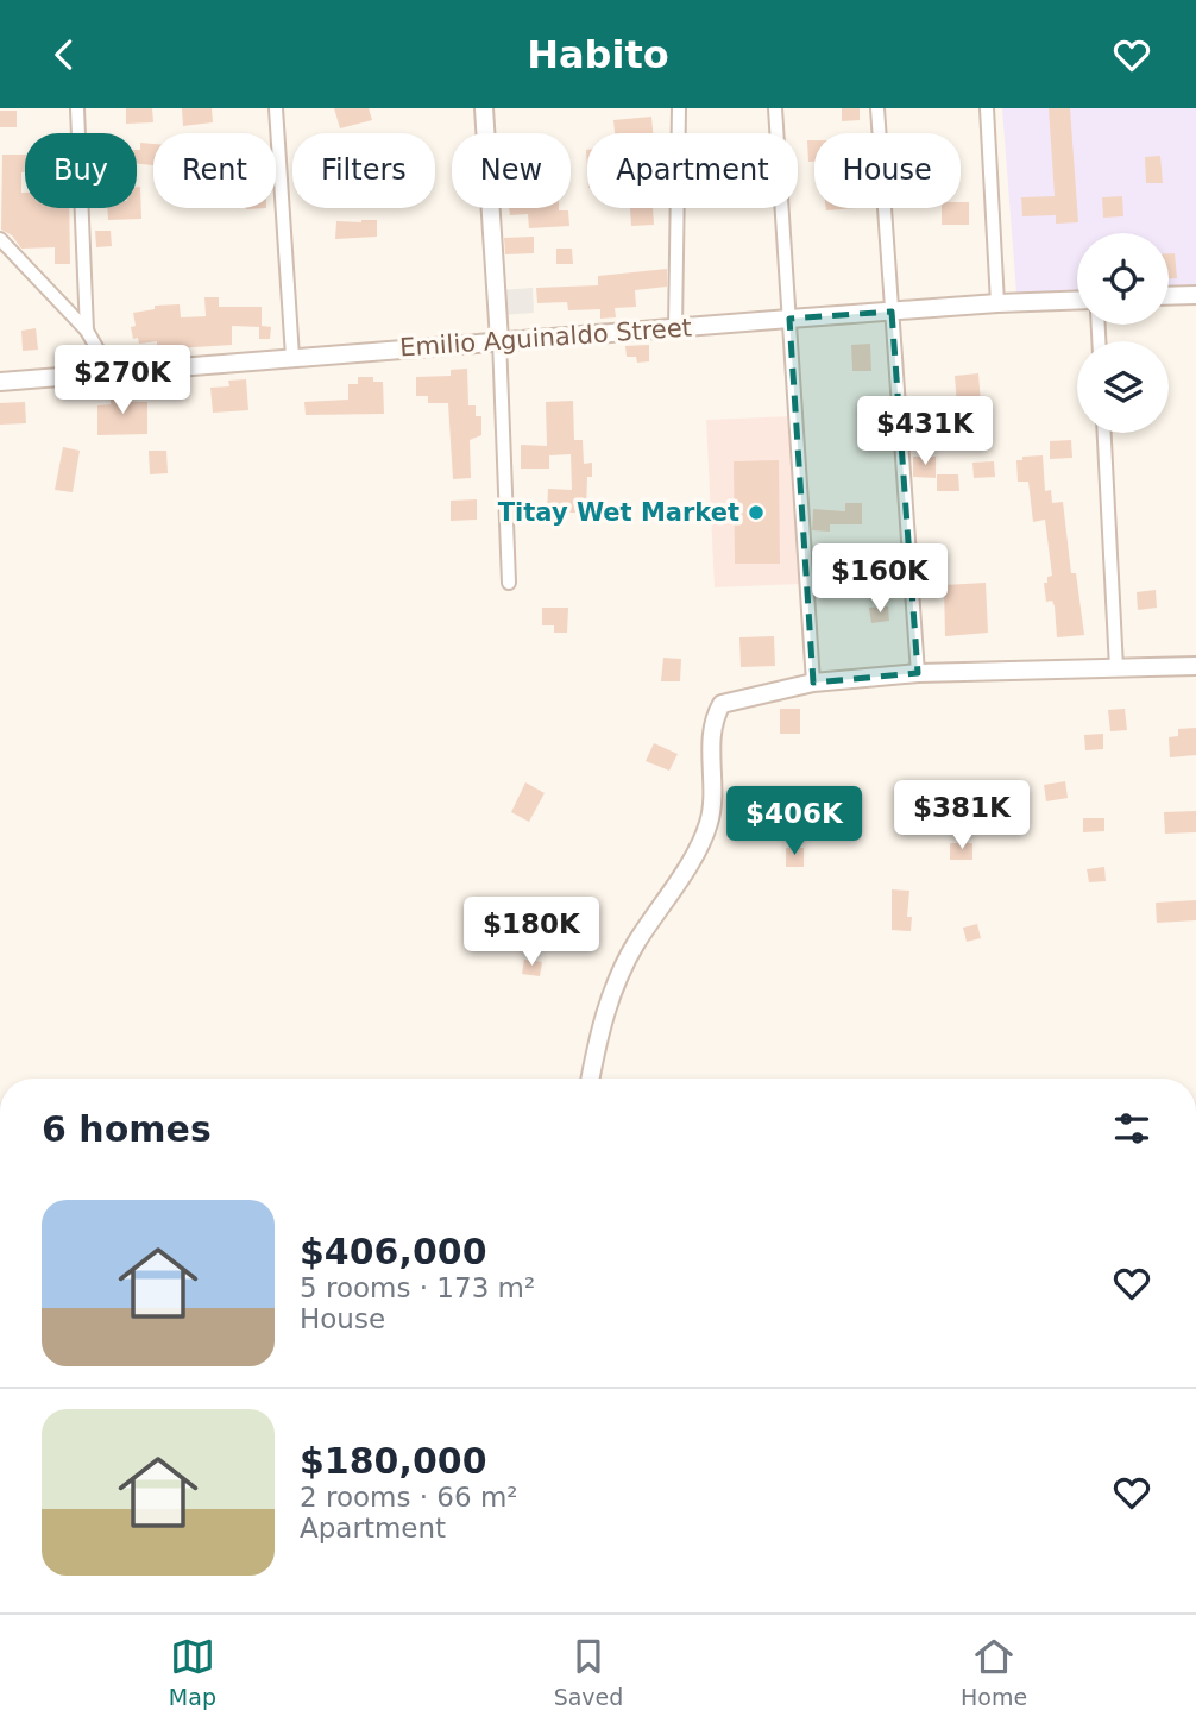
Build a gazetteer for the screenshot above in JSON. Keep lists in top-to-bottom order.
{
  "streets": {
    "street": ["Emilio Aguinaldo Street"]
  },
  "places": ["Titay Wet Market"],
  "page": {
    "header": "Habito",
    "chip": [
      "Buy",
      "Rent",
      "Filters",
      "New",
      "Apartment",
      "House"
    ],
    "price": [
      "$270K",
      "$431K",
      "$160K",
      "$381K",
      "$406K",
      "$180K"
    ],
    "heading": "6 homes",
    "list": [
      {
        "name": "$406,000",
        "note": "5 rooms · 173 m² · House"
      },
      {
        "name": "$180,000",
        "note": "2 rooms · 66 m² · Apartment"
      }
    ],
    "tabs": ["Map", "Saved", "Home"]
  }
}
